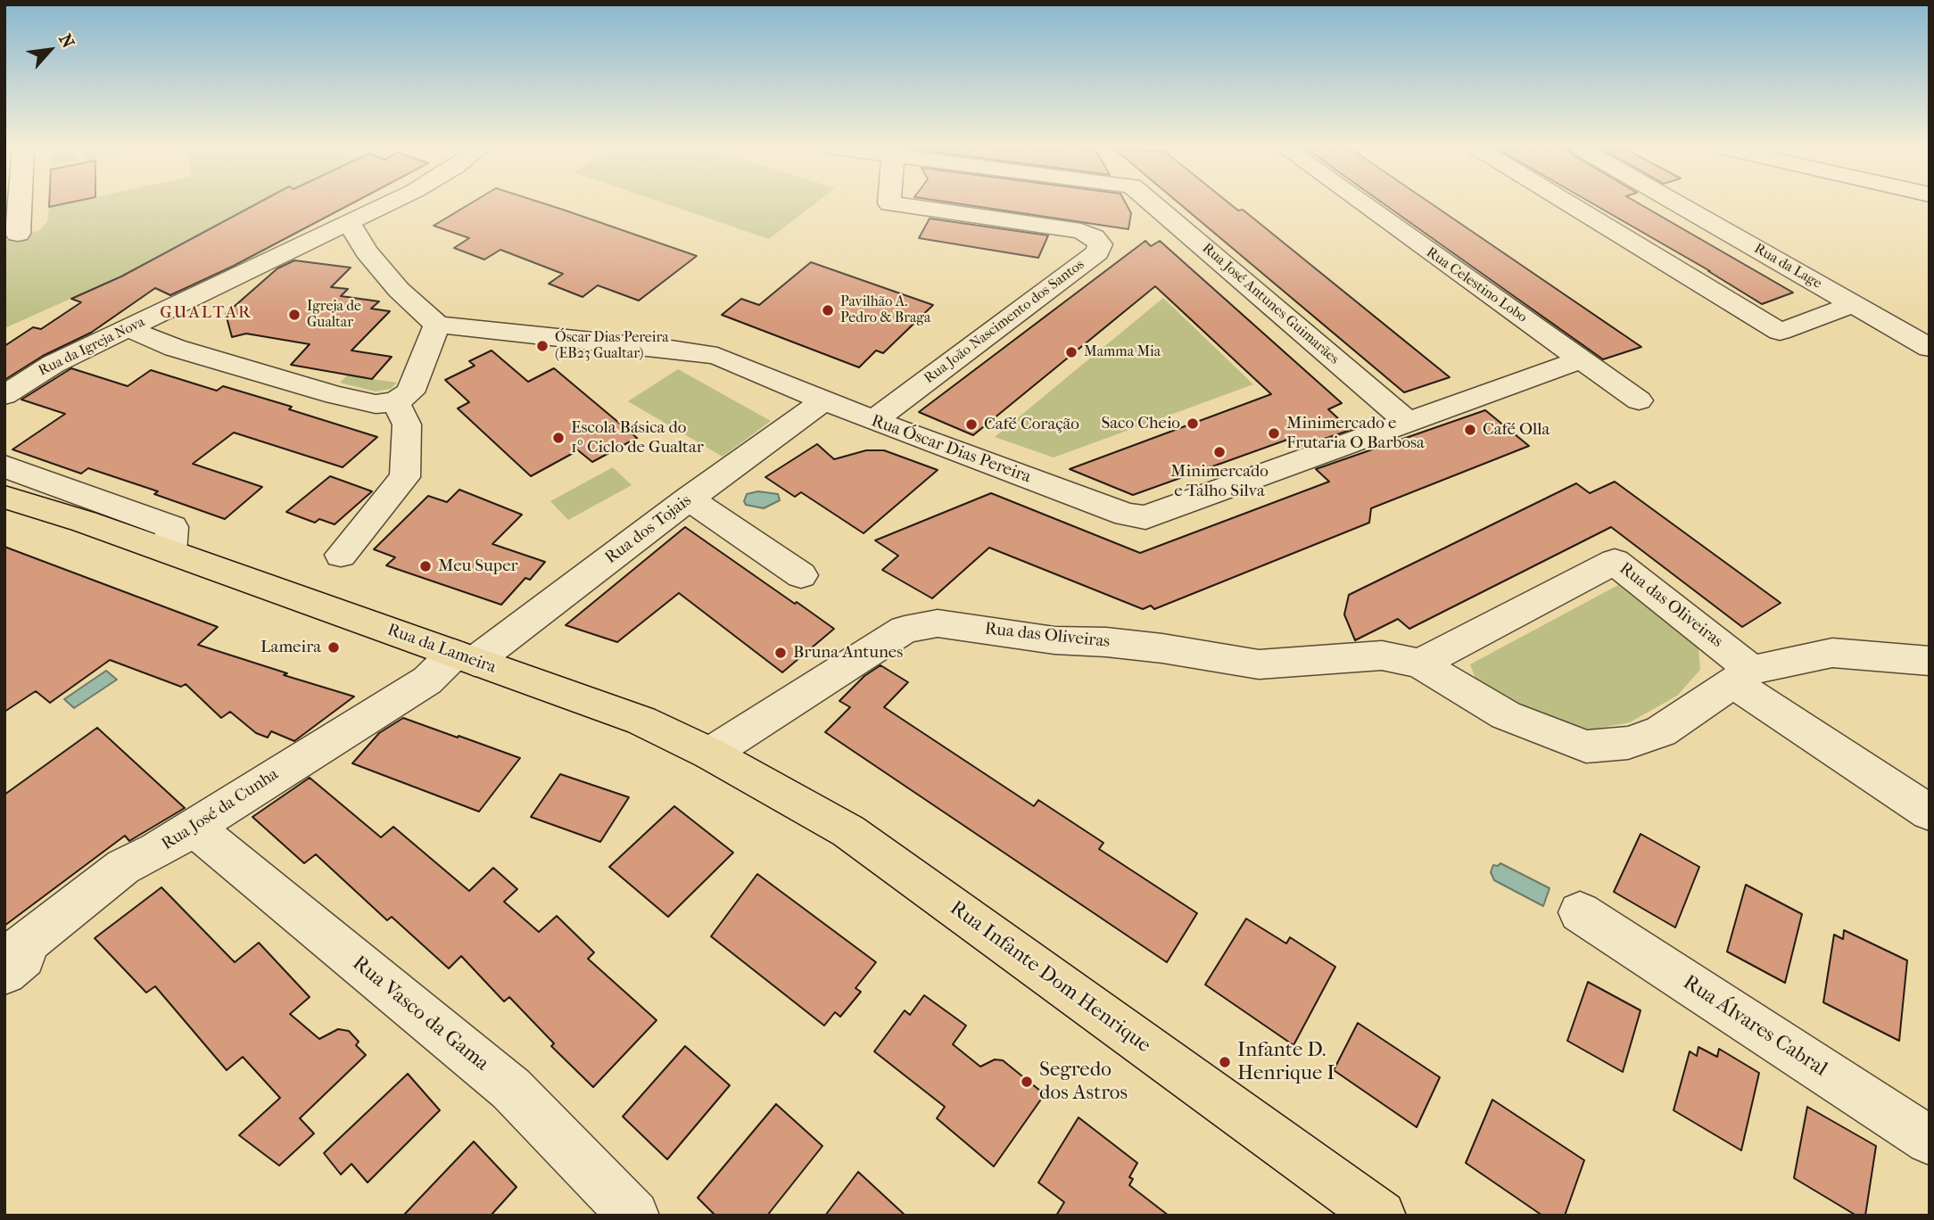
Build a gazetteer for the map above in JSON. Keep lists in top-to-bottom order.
{
  "streets": {
    "main road": ["Rua da Lameira", "Rua Infante Dom Henrique"],
    "street": [
      "Rua da Lage",
      "Rua Celestino Lobo",
      "Rua José Antunes Guimarães",
      "Rua João Nascimento dos Santos",
      "Rua da Igreja Nova",
      "Rua Óscar Dias Pereira",
      "Rua dos Tojais",
      "Rua das Oliveiras",
      "Rua José da Cunha",
      "Rua Vasco da Gama",
      "Rua Álvares Cabral"
    ]
  },
  "crossings": [
    ["Rua Celestino Lobo", "Rua Óscar Dias Pereira"],
    ["Rua José Antunes Guimarães", "Rua Óscar Dias Pereira"],
    ["Rua João Nascimento dos Santos", "Rua Óscar Dias Pereira"],
    ["Rua Óscar Dias Pereira", "Rua dos Tojais"],
    ["Rua dos Tojais", "Rua da Lameira"],
    ["Rua dos Tojais", "Rua José da Cunha"],
    ["Rua das Oliveiras", "Rua da Lameira"],
    ["Rua das Oliveiras", "Rua Infante Dom Henrique"],
    ["Rua da Lameira", "Rua José da Cunha"],
    ["Rua da Lameira", "Rua Infante Dom Henrique"],
    ["Rua José da Cunha", "Rua Vasco da Gama"]
  ],
  "districts": ["GUALTAR"],
  "places": [
    "Pavilhão A. Pedro & Braga",
    "Igreja de Gualtar",
    "Óscar Dias Pereira (EB23 Gualtar)",
    "Mamma Mia",
    "Saco Cheio",
    "Café Coração",
    "Café Olla",
    "Minimercado e Frutaria O Barbosa",
    "Escola Básica do 1º Ciclo de Gualtar",
    "Minimercado e Talho Silva",
    "Meu Super",
    "Lameira",
    "Bruna Antunes",
    "Infante D. Henrique I",
    "Segredo dos Astros"
  ],
  "north": "top right"
}
